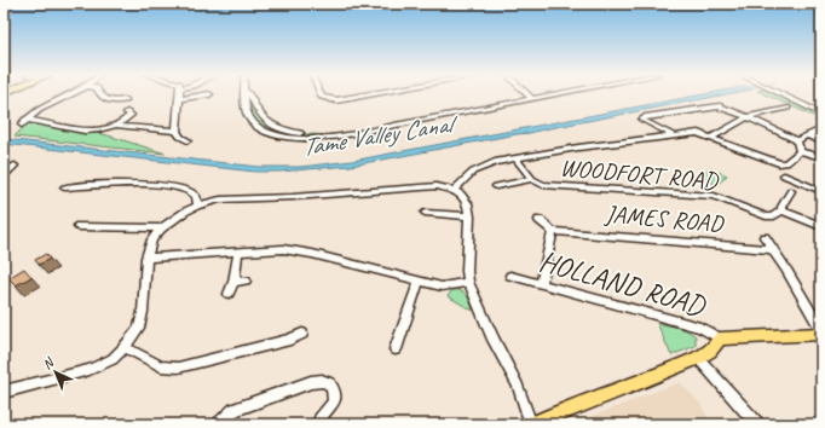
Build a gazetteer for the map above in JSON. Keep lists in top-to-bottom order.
{
  "streets": {
    "street": ["WOODFORT ROAD", "JAMES ROAD", "HOLLAND ROAD"]
  },
  "water": ["Tame Valley Canal"],
  "north": "top left"
}
